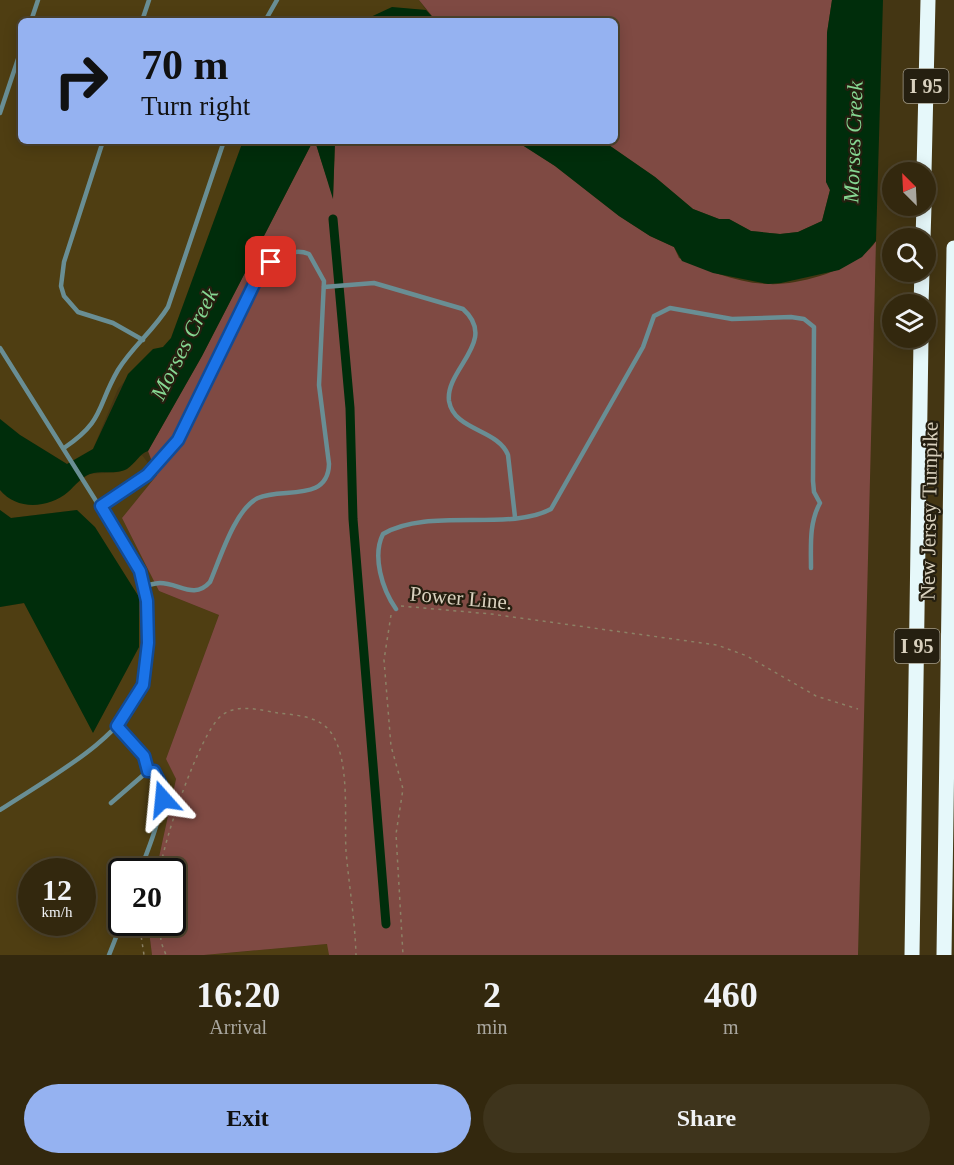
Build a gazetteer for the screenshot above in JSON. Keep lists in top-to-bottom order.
{
  "streets": {
    "highway": ["I 95", "New Jersey Turnpike"],
    "path": ["Power Line."]
  },
  "water": ["Morses Creek"],
  "north": "top left",
  "page": {
    "turn": ["70 m", "Turn right"],
    "speed": "12 km/h",
    "limit": "20",
    "eta": [
      "16:20",
      "Arrival",
      "2",
      "min",
      "460",
      "m"
    ],
    "buttons": ["Exit", "Share"]
  }
}
